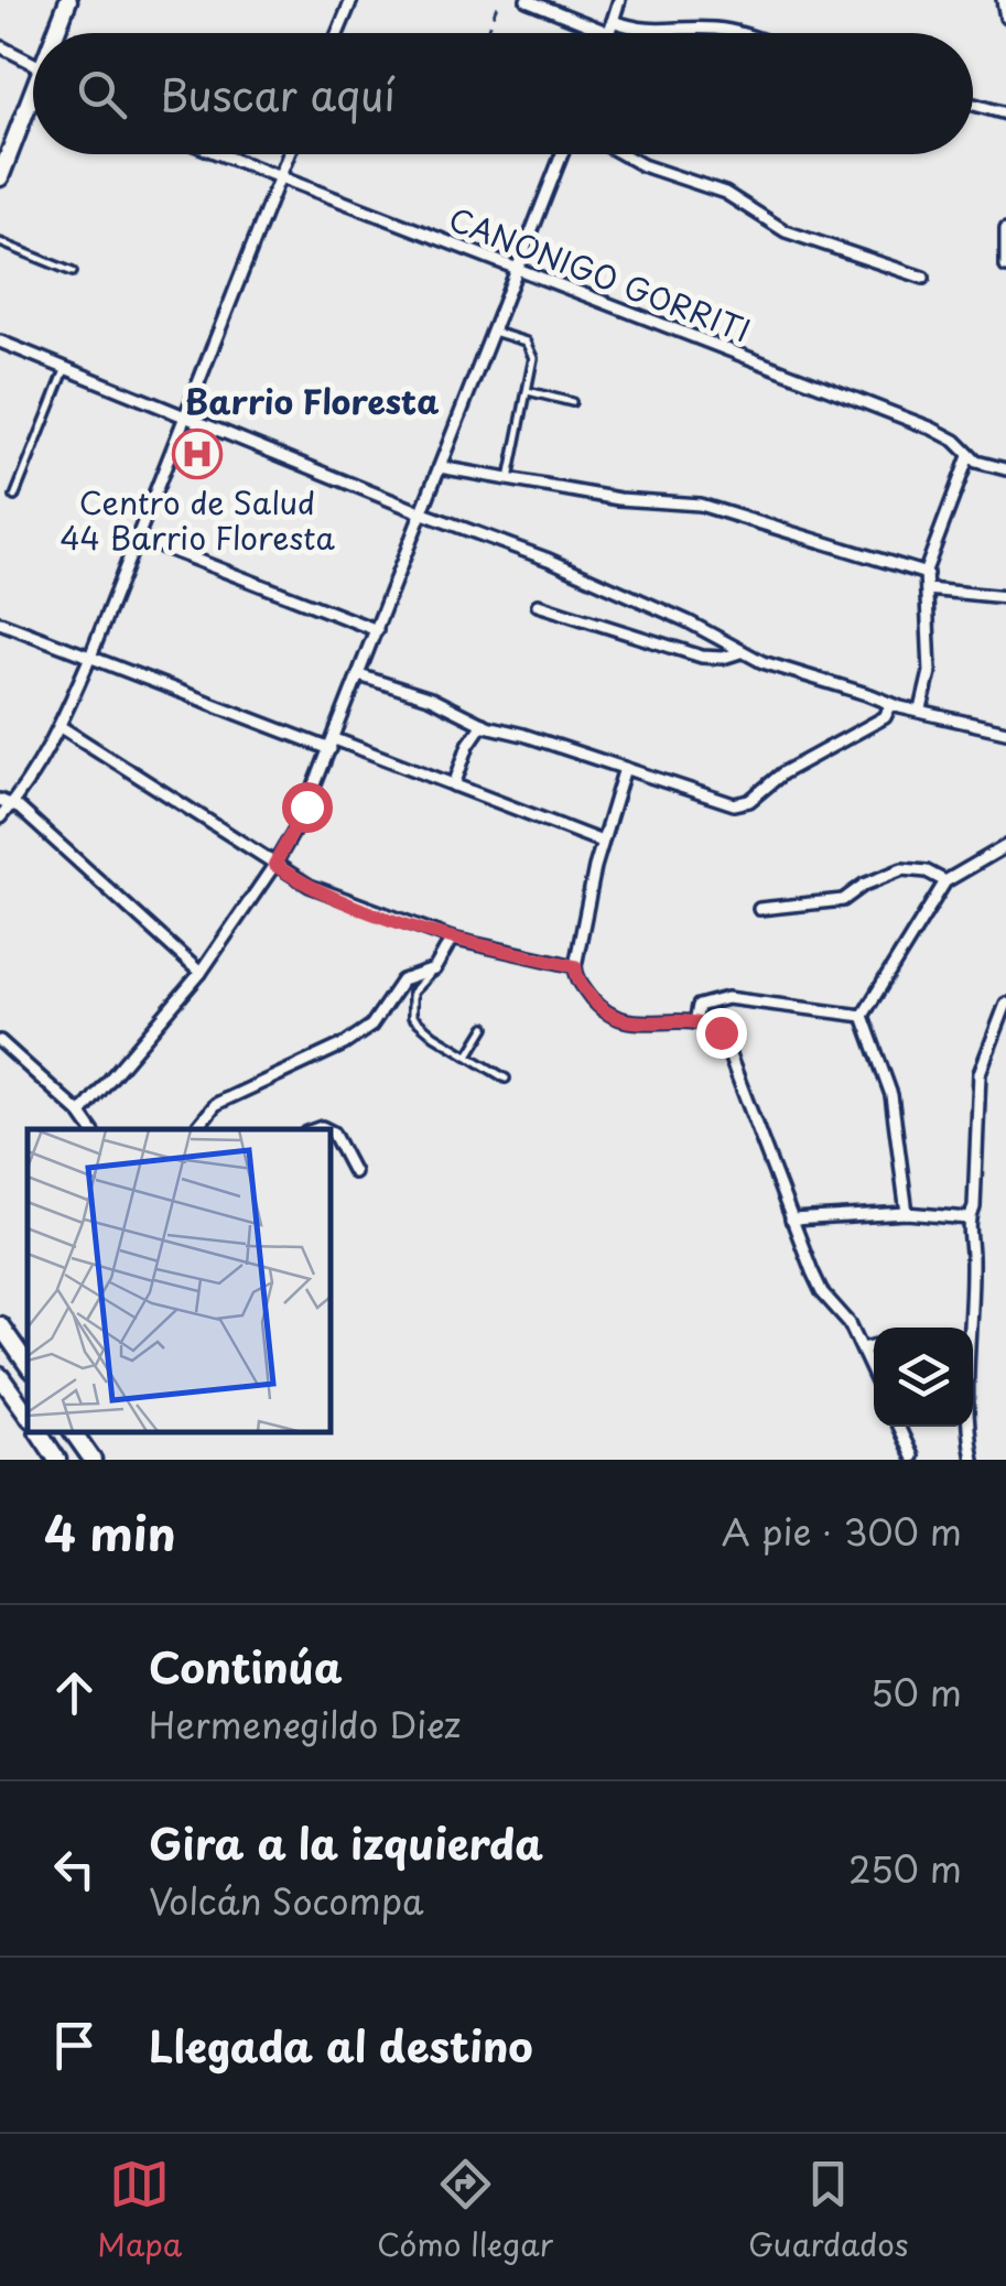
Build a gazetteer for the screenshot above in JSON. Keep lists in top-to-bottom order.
{
  "streets": {
    "street": ["CANONIGO GORRITI"]
  },
  "districts": ["Barrio Floresta"],
  "places": {
    "hospital": ["Centro de Salud 44 Barrio Floresta"]
  },
  "page": {
    "search": "Buscar aquí",
    "heading": ["4 min", "A pie · 300 m"],
    "list": [
      ["Continúa", "Hermenegildo Diez", "50 m"],
      ["Gira a la izquierda", "Volcán Socompa", "250 m"],
      "Llegada al destino"
    ],
    "nav": ["Mapa", "Cómo llegar", "Guardados"]
  }
}
